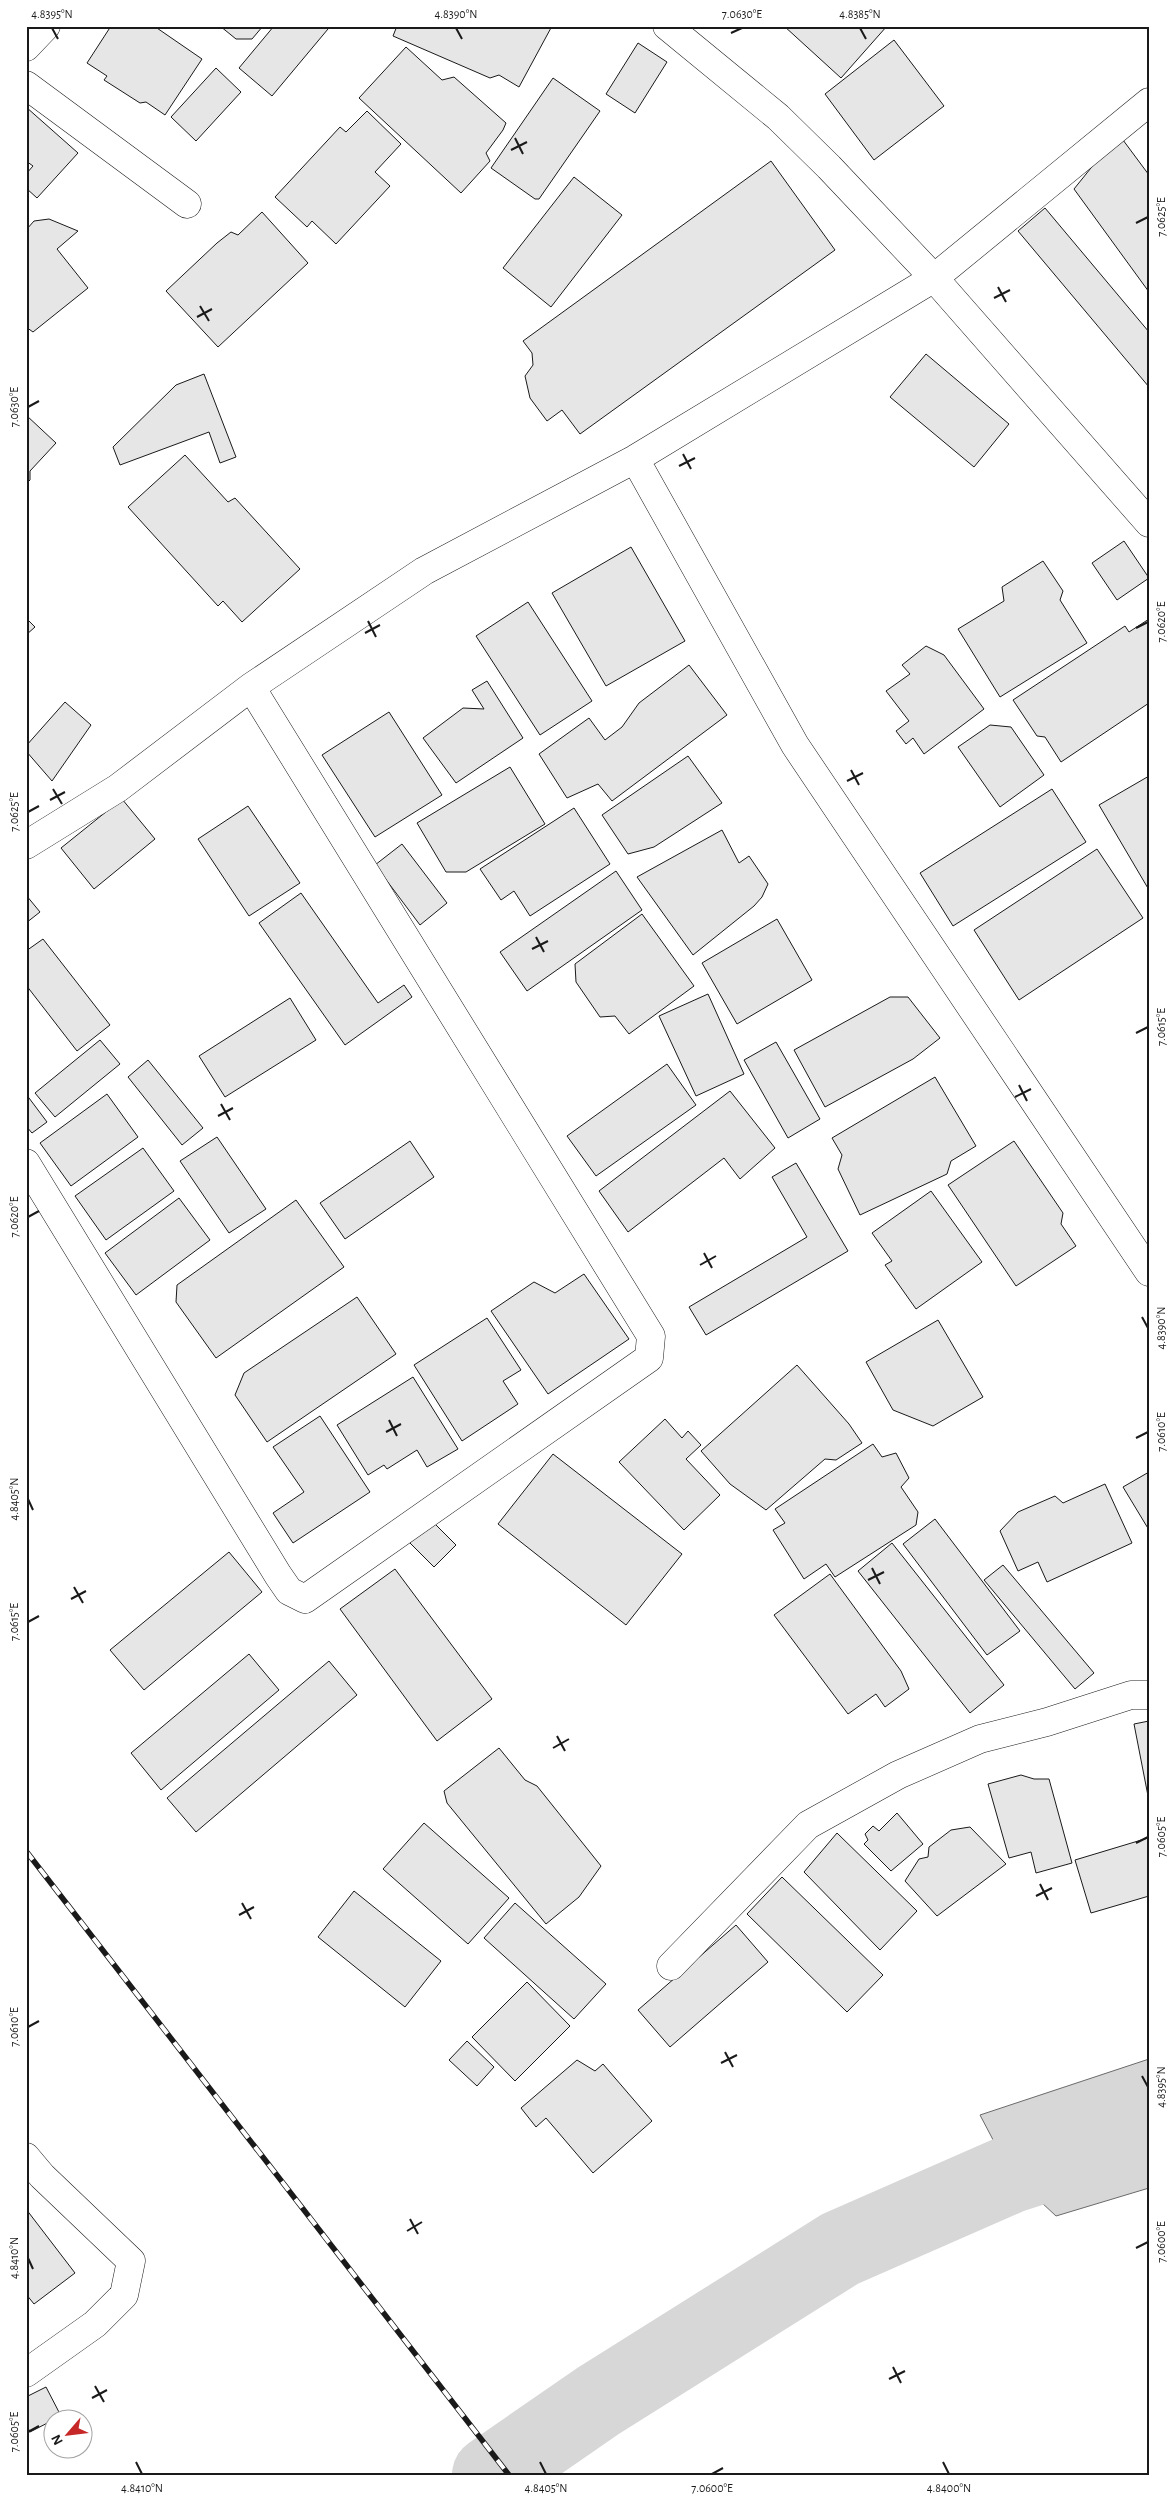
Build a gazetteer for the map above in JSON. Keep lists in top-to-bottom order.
{
  "north": "bottom left",
  "coordinates": [
    "4.8395°N",
    "4.8390°N",
    "7.0630°E",
    "4.8385°N",
    "7.0625°E",
    "7.0620°E",
    "7.0615°E",
    "7.0610°E",
    "4.8405°N",
    "7.0605°E",
    "7.0600°E",
    "4.8410°N",
    "4.8400°N"
  ]
}
